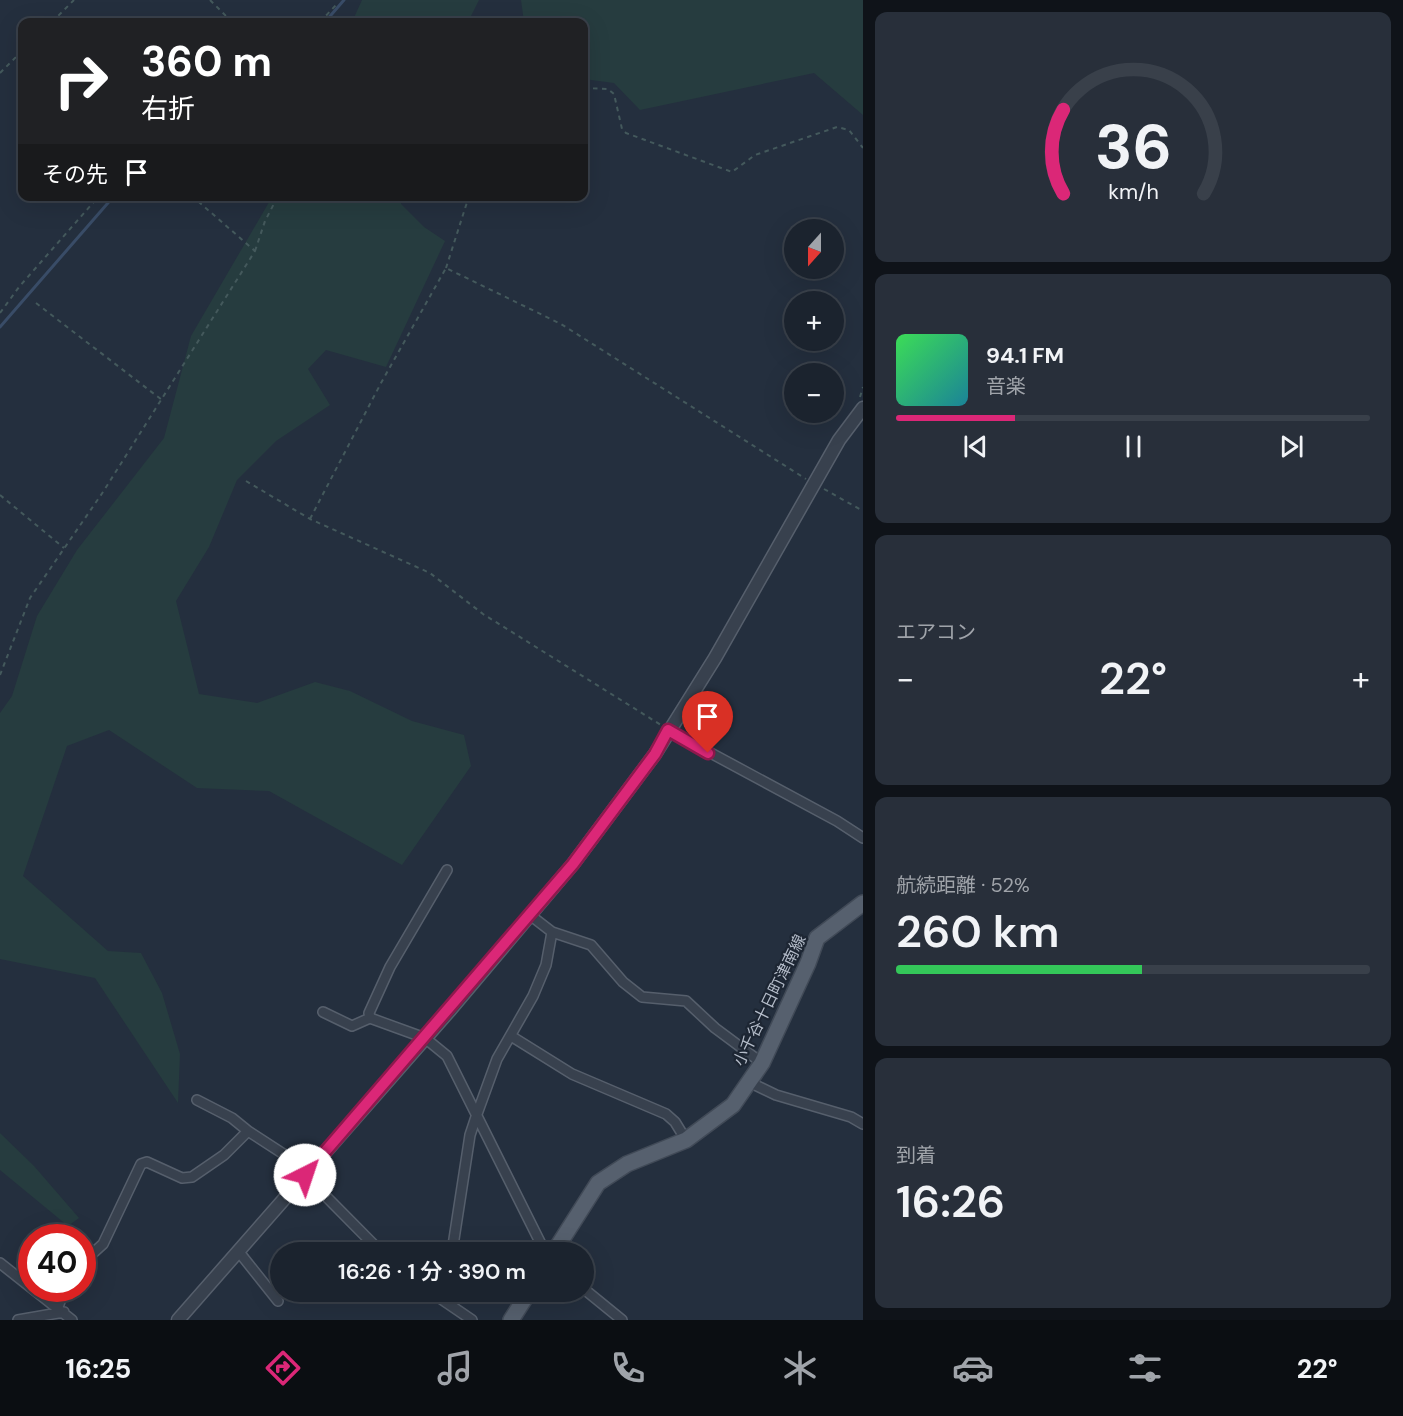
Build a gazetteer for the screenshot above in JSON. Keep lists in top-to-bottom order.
{
  "streets": {
    "main road": ["小千谷十日町津南線"]
  },
  "north": "bottom",
  "page": {
    "turn": ["360 m", "右折"],
    "then": "その先",
    "map_buttons": ["+", "−"],
    "song": ["94.1 FM", "音楽"],
    "tile": [
      "エアコン",
      ["航続距離 · 52%", "260 km"],
      ["到着", "16:26"]
    ],
    "heat": ["−", "22°", "+"],
    "limit": "40",
    "trip": "16:26 · 1 分 · 390 m",
    "tabs": ["16:25", "22°"],
    "gauge": ["36", "km/h"]
  }
}
